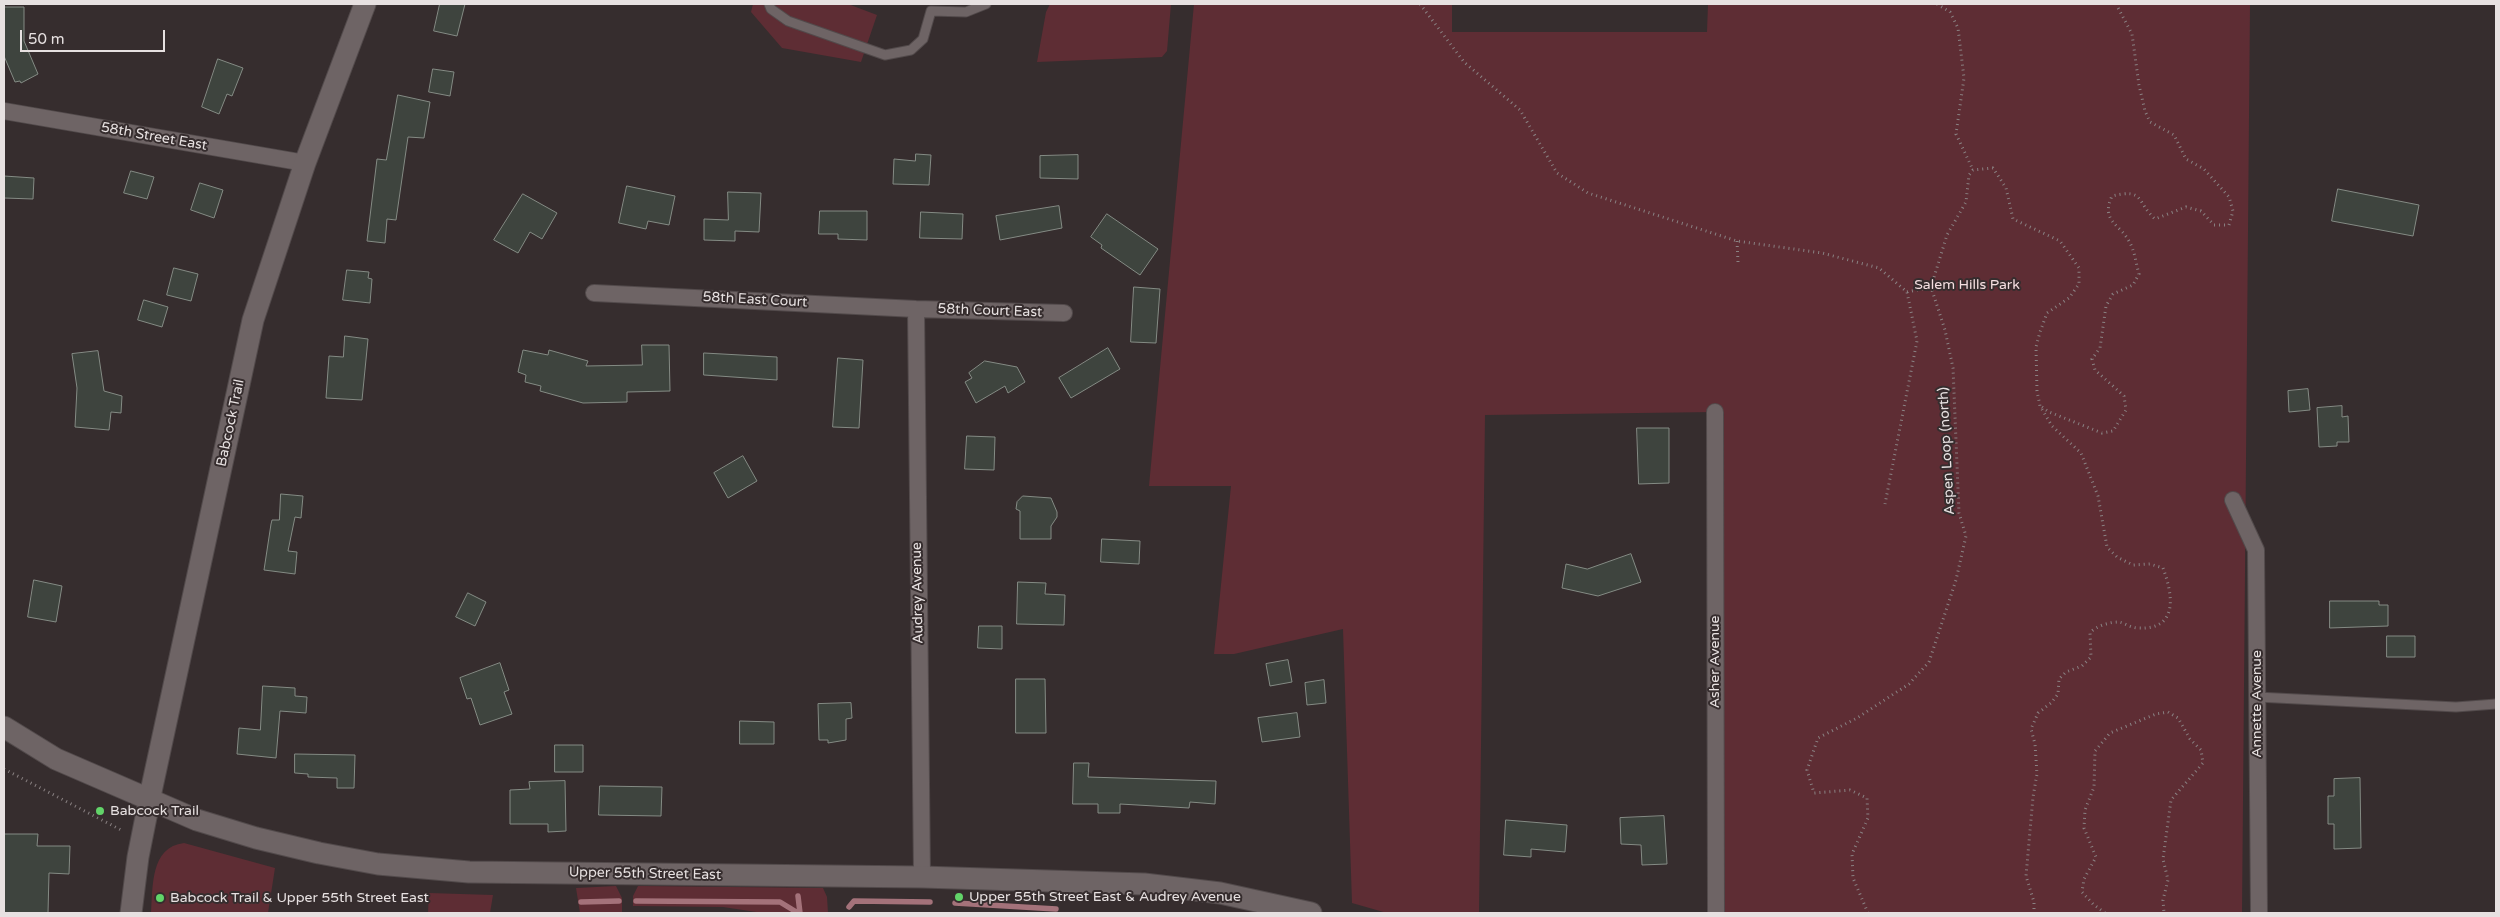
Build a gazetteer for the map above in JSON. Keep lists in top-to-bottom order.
{
  "streets": {
    "street": [
      "58th Street East",
      "58th East Court",
      "58th Court East",
      "Babcock Trail",
      "Audrey Avenue",
      "Asher Avenue",
      "Annette Avenue",
      "Upper 55th Street East"
    ],
    "path": ["Aspen Loop (north)"]
  },
  "crossings": [
    ["58th Street East", "Babcock Trail"],
    ["58th East Court", "58th Court East"],
    ["58th East Court", "Audrey Avenue"],
    ["58th Court East", "Audrey Avenue"],
    ["Babcock Trail", "Upper 55th Street East"],
    ["Audrey Avenue", "Upper 55th Street East"]
  ],
  "parks": ["Salem Hills Park"],
  "places": ["Babcock Trail", "Upper 55th Street East & Audrey Avenue", "Babcock Trail & Upper 55th Street East"],
  "scale_bar": "50 m"
}
